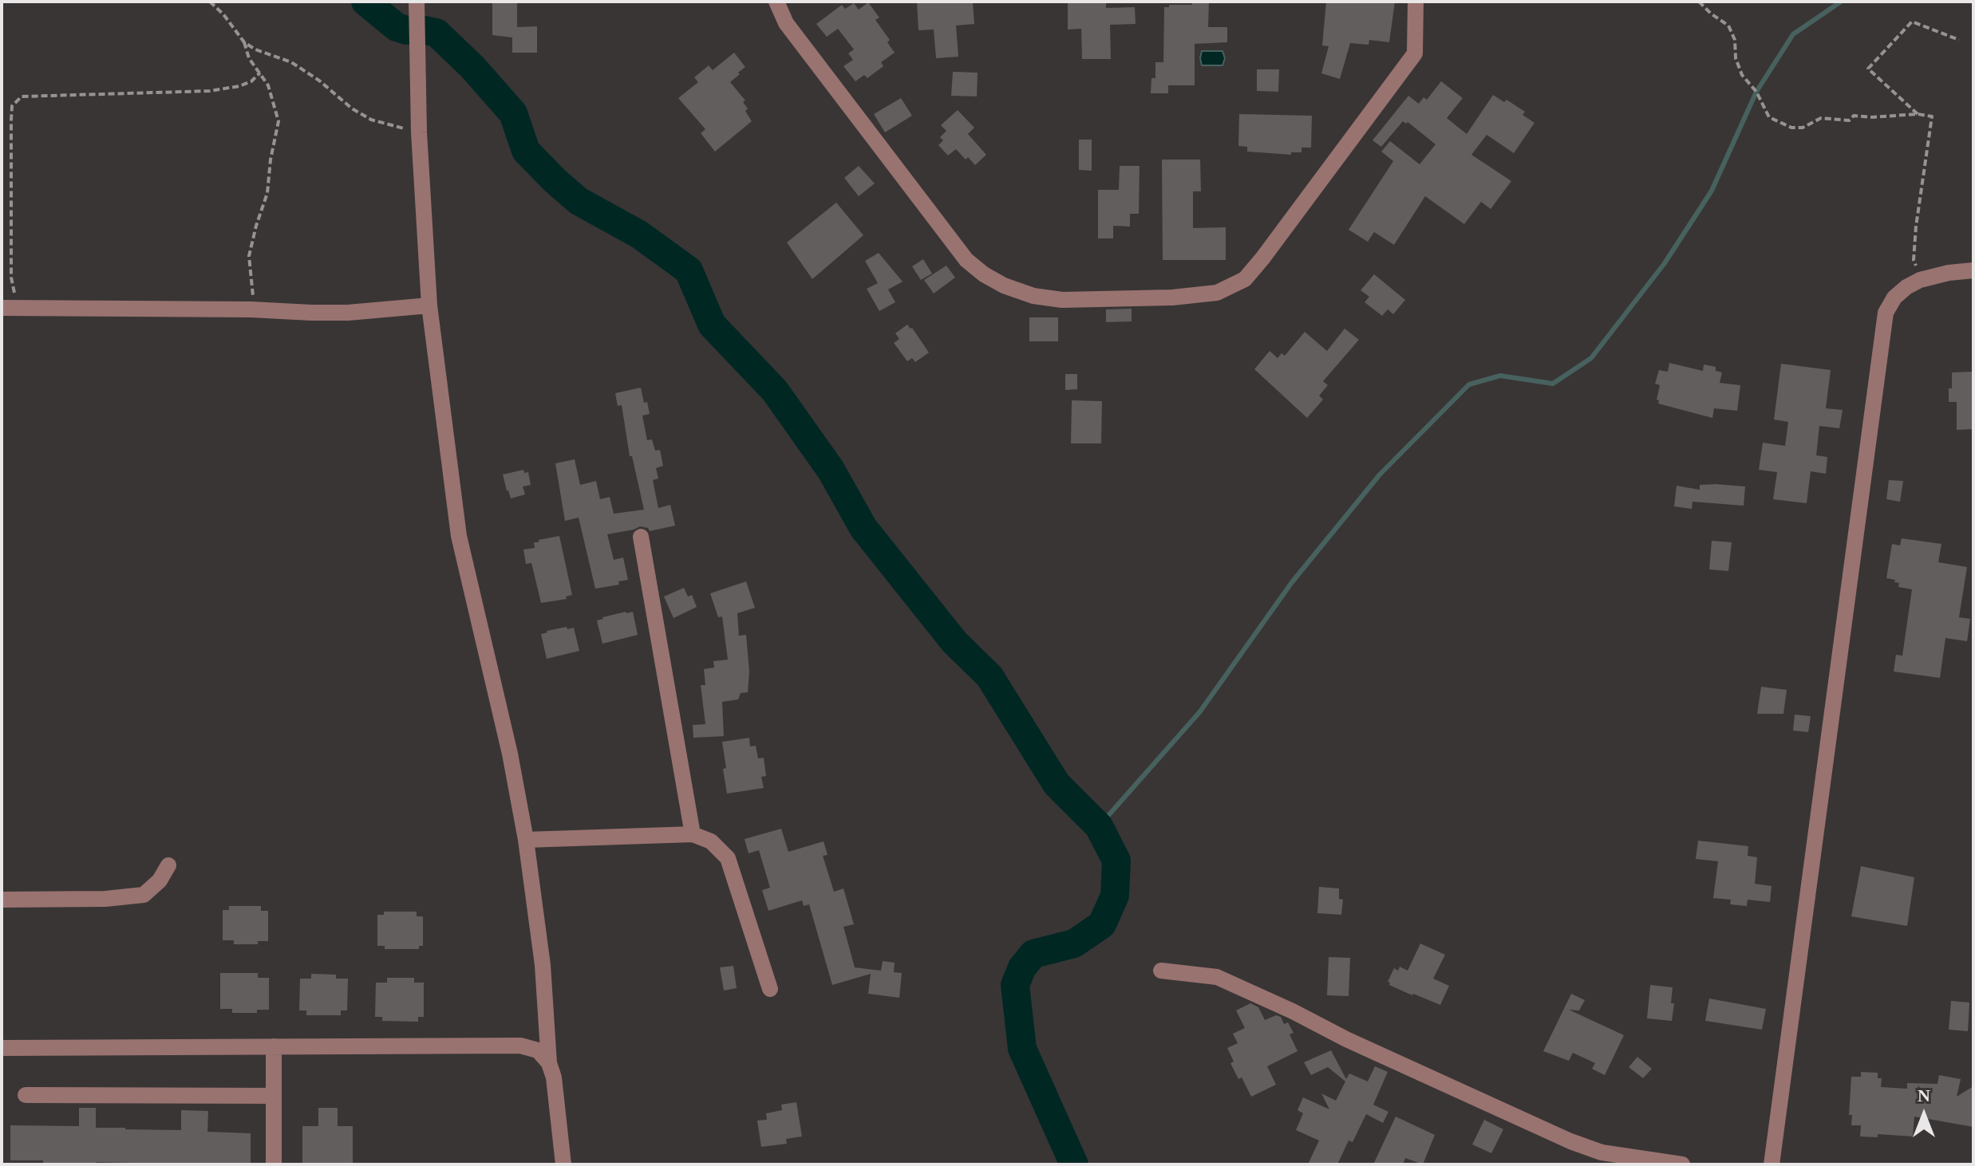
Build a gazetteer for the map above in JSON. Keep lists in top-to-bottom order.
{
  "north": "top"
}
